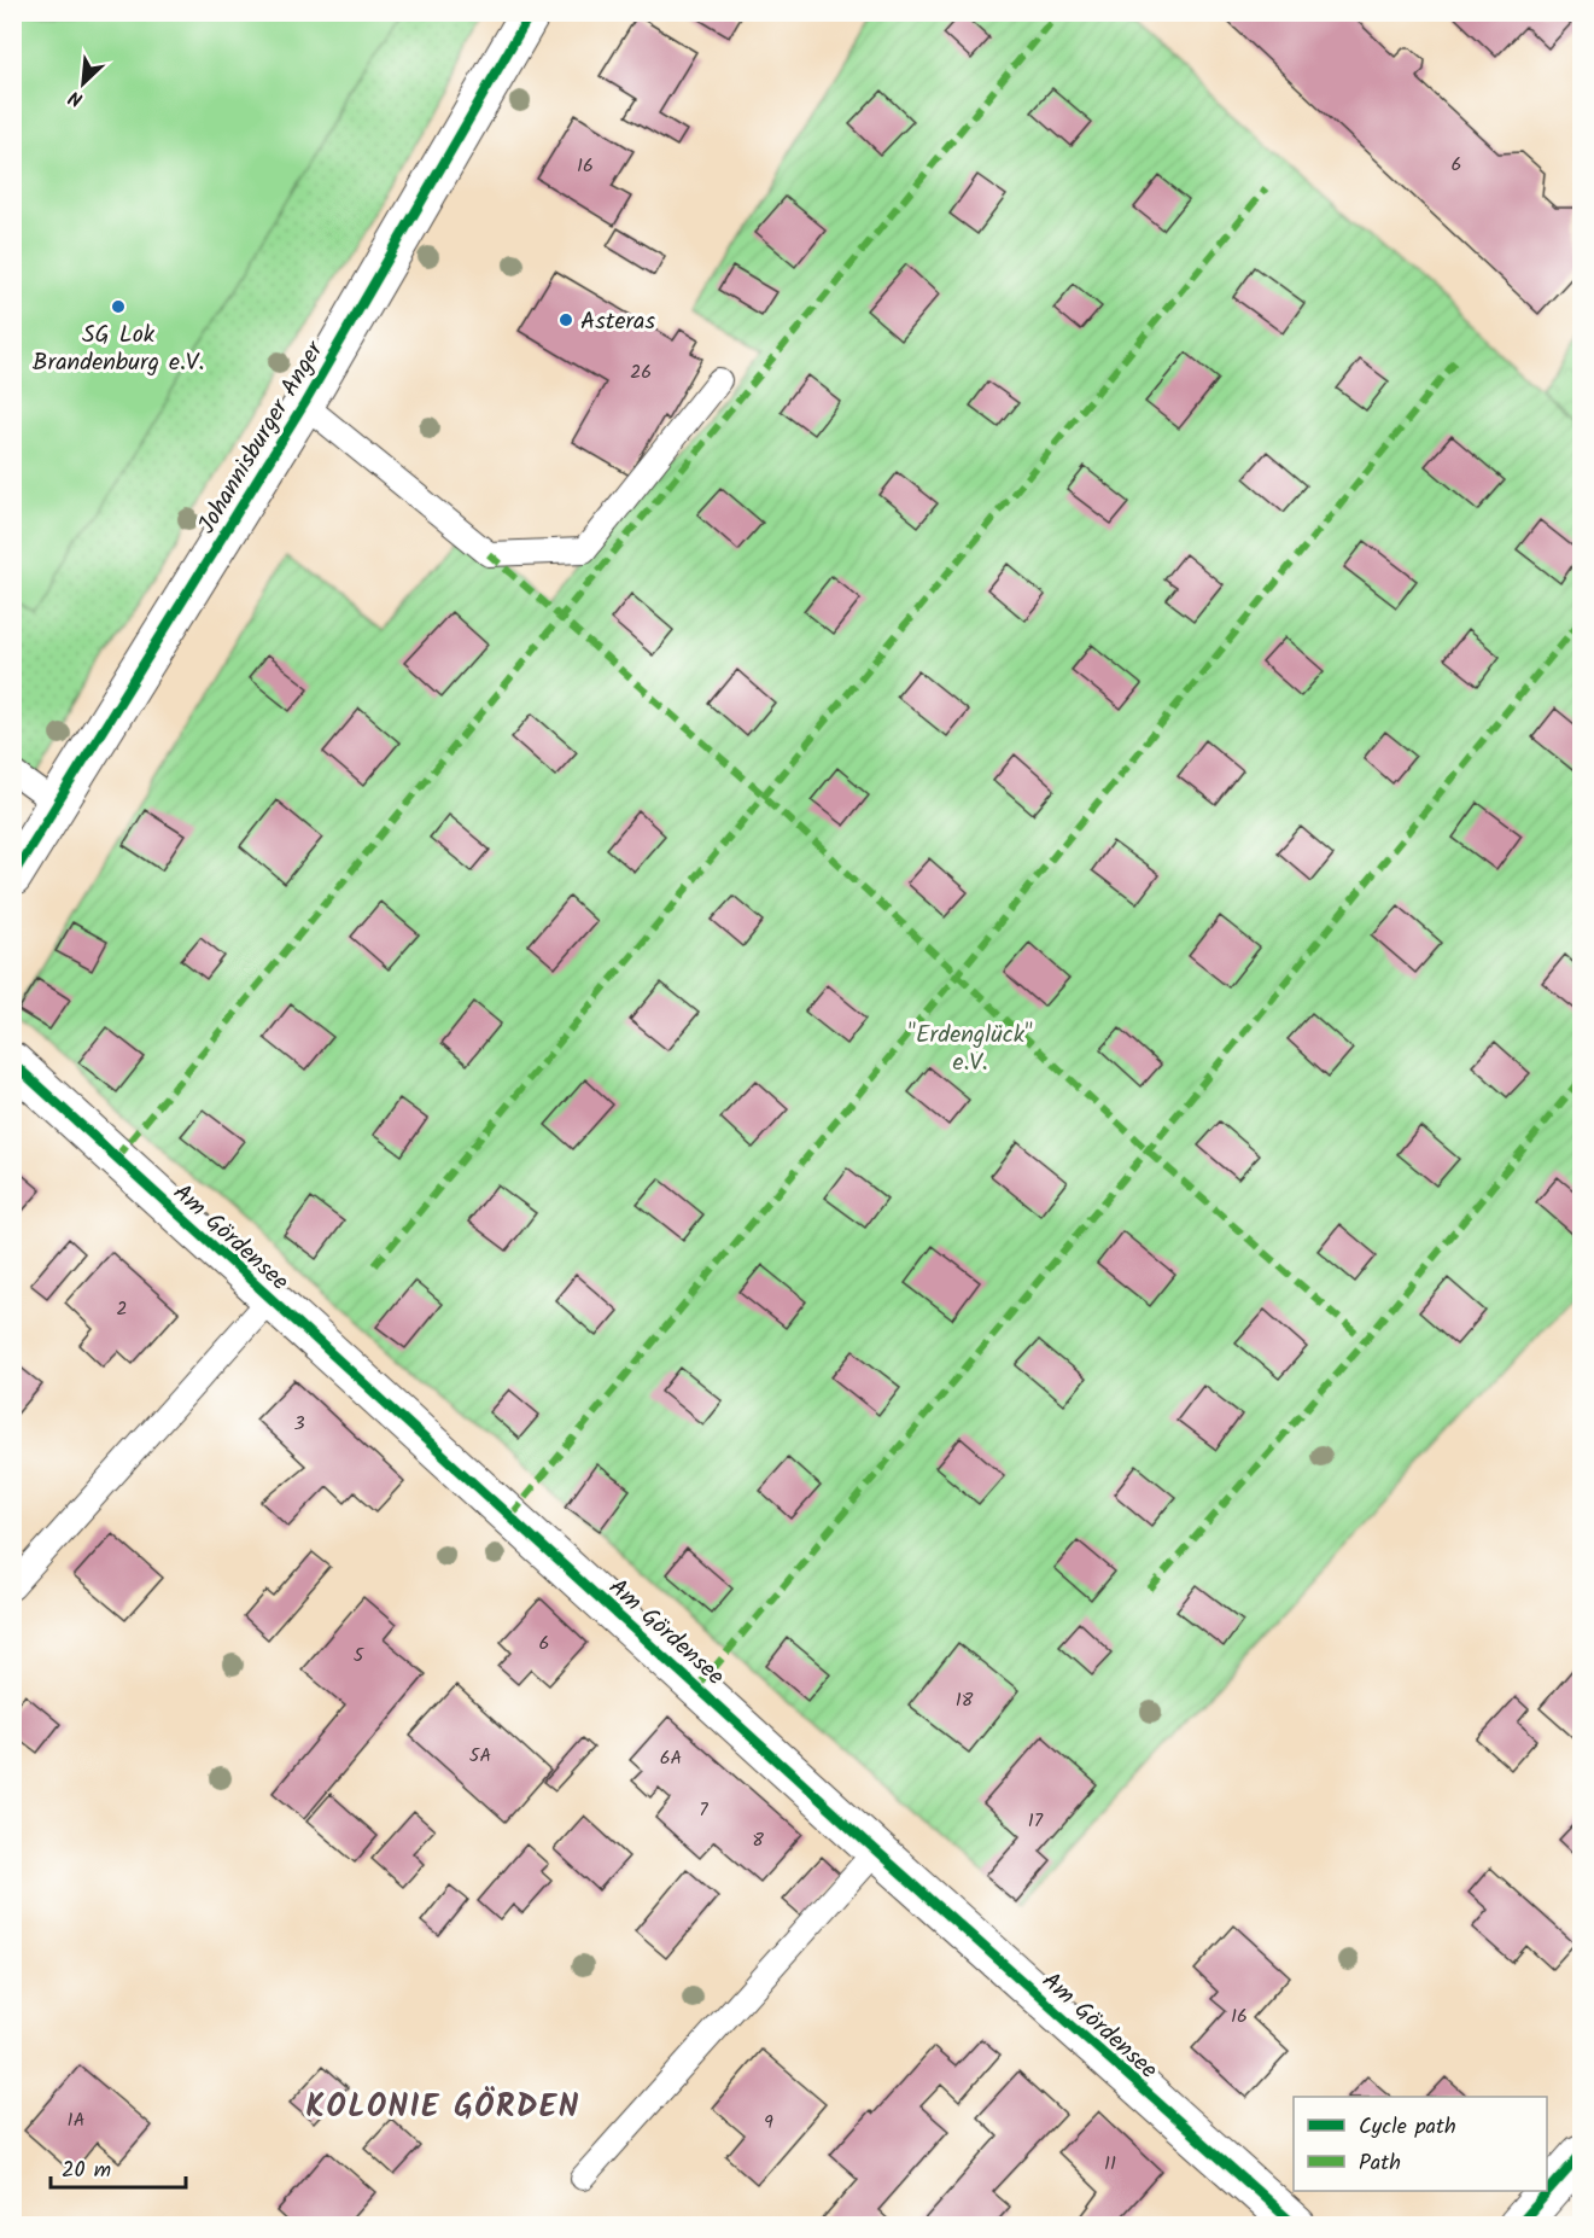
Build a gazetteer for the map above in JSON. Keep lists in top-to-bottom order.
{
  "streets": {
    "street": ["Johannisburger Anger", "Am Gördensee"]
  },
  "districts": ["KOLONIE GÖRDEN"],
  "parks": ["\"Erdenglück\" e.V."],
  "places": ["SG Lok Brandenburg e.V.", "Asteras"],
  "house_numbers": [
    "6",
    "16",
    "26",
    "2",
    "3",
    "6",
    "5",
    "18",
    "5A",
    "6A",
    "7",
    "17",
    "8",
    "16",
    "1A",
    "9",
    "11"
  ],
  "legend": ["Cycle path", "Path"],
  "scale_bar": "20 m",
  "north": "bottom left"
}
